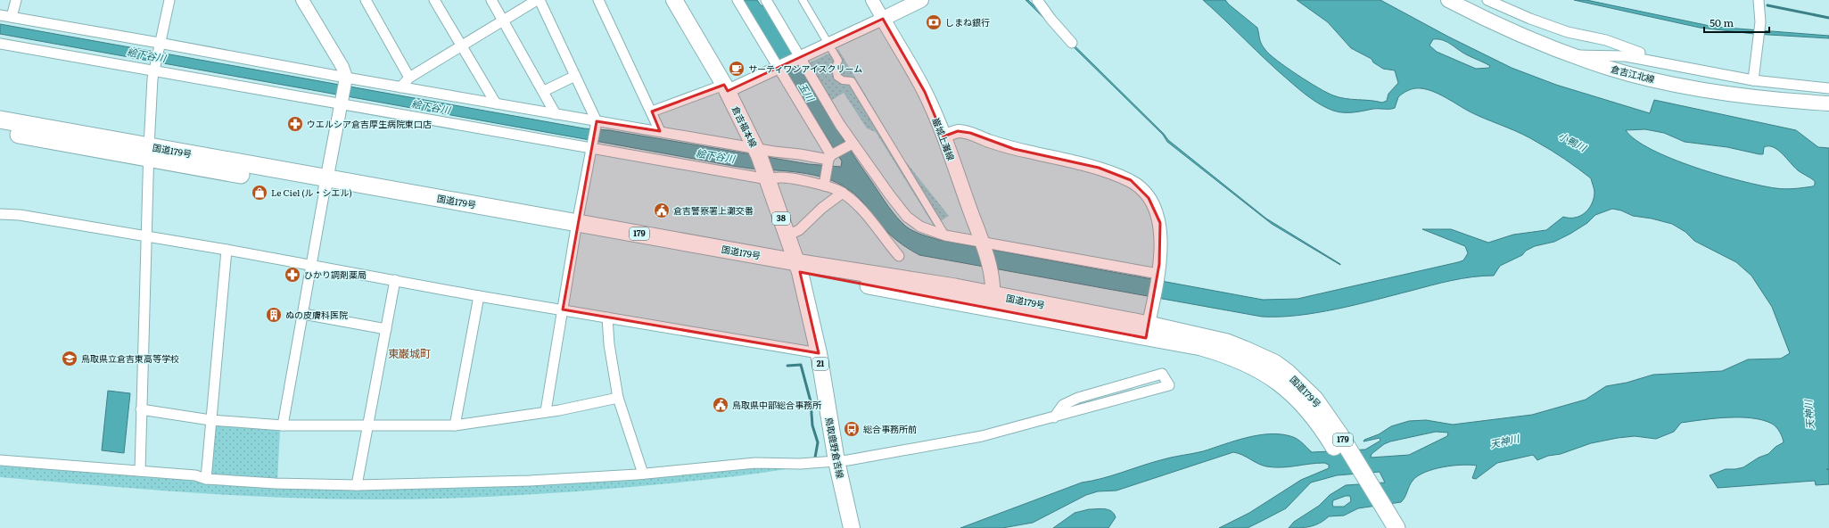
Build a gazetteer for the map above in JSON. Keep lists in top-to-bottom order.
{
  "streets": {
    "highway": ["国道179号", "179"],
    "main road": [
      "倉吉江北線",
      "倉吉福本線",
      "巌城上灘線",
      "38",
      "21",
      "鳥取鹿野倉吉線"
    ]
  },
  "crossings": [
    ["倉吉福本線", "国道179号"],
    ["倉吉福本線", "鳥取鹿野倉吉線"],
    ["巌城上灘線", "国道179号"],
    ["国道179号", "鳥取鹿野倉吉線"]
  ],
  "districts": ["東巌城町"],
  "water": [
    "絵下谷川",
    "玉川",
    "小鴨川",
    "天神川"
  ],
  "places": {
    "bank": ["しまね銀行"],
    "cafe": ["サーティワンアイスクリーム"],
    "pharmacy": ["ウエルシア倉吉厚生病院東口店", "ひかり調剤薬局"],
    "shop": ["Le Ciel (ル・シエル)"],
    "public building": ["倉吉警察署上灘交番", "鳥取県中部総合事務所"],
    "building": ["ぬの皮膚科医院"],
    "school or university": ["鳥取県立倉吉東高等学校"],
    "bus stop": ["総合事務所前"]
  },
  "scale_bar": "50 m"
}
